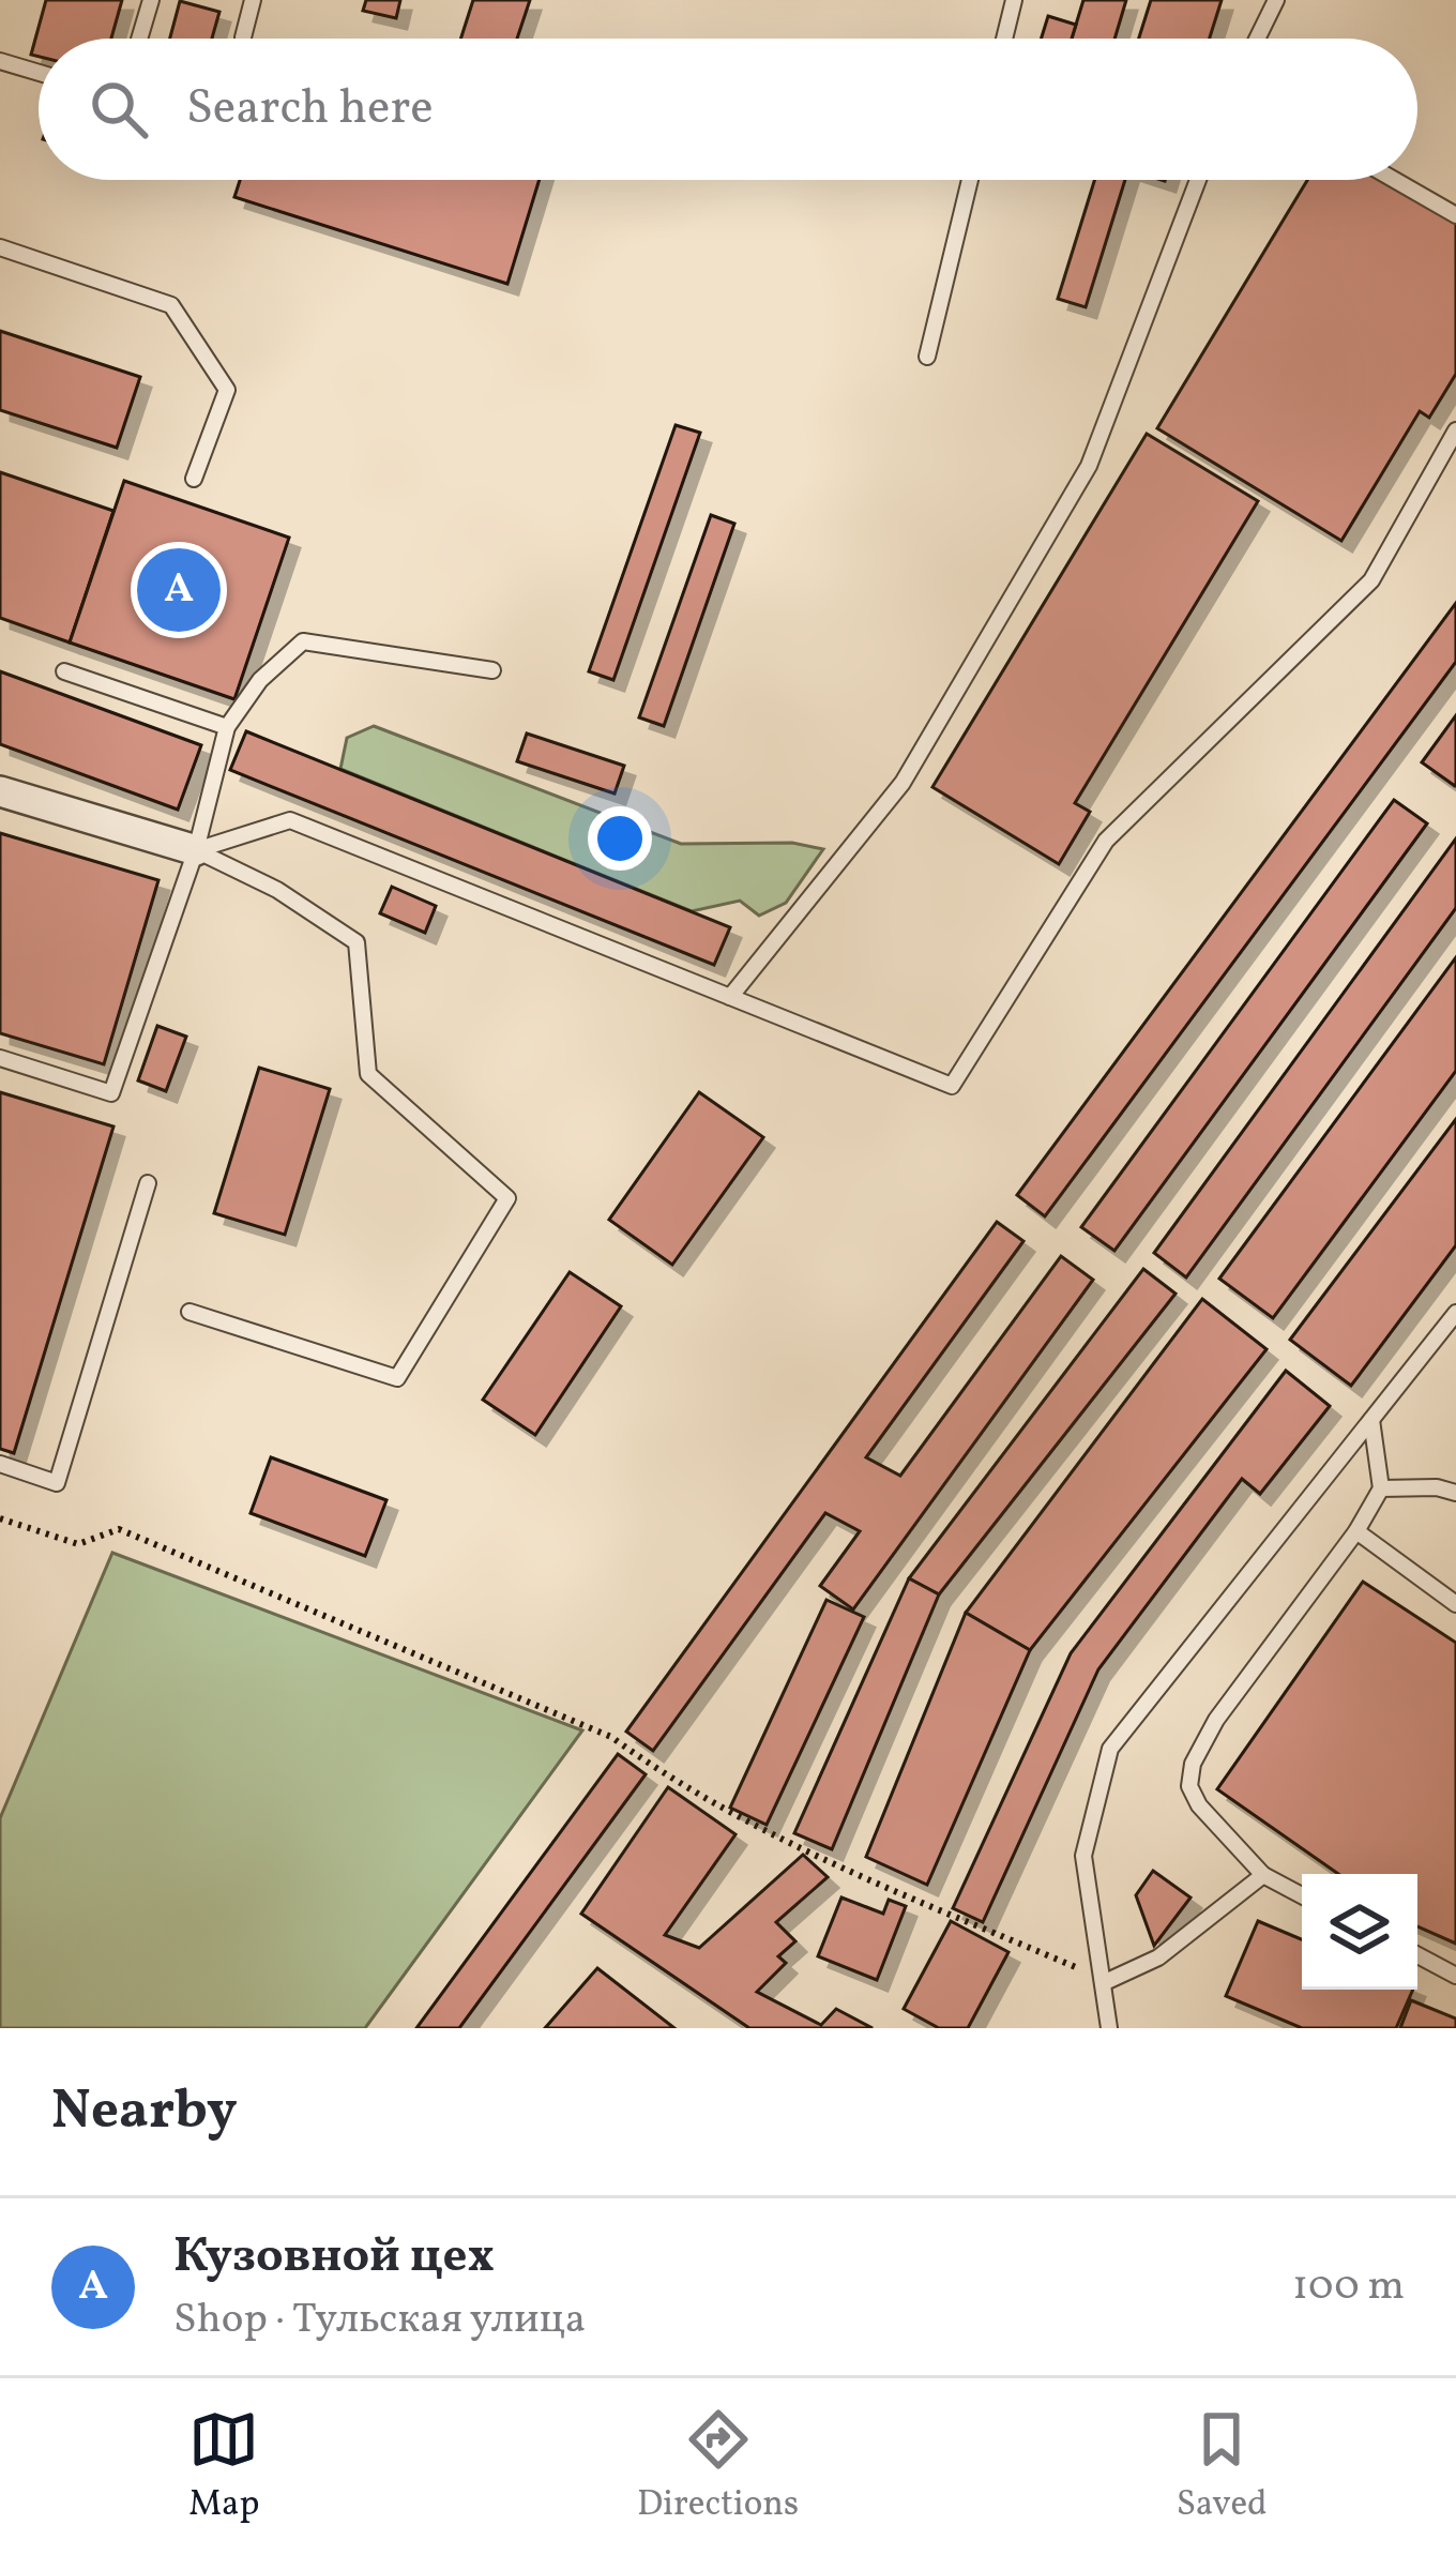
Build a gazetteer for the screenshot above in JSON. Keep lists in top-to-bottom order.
{
  "page": {
    "search": "Search here",
    "pins": "A",
    "heading": "Nearby",
    "list": [
      {
        "mark": "A",
        "name": "Кузовной цех",
        "note": "Shop · Тульская улица",
        "value": "100 m"
      }
    ],
    "nav": ["Map", "Directions", "Saved"]
  }
}
